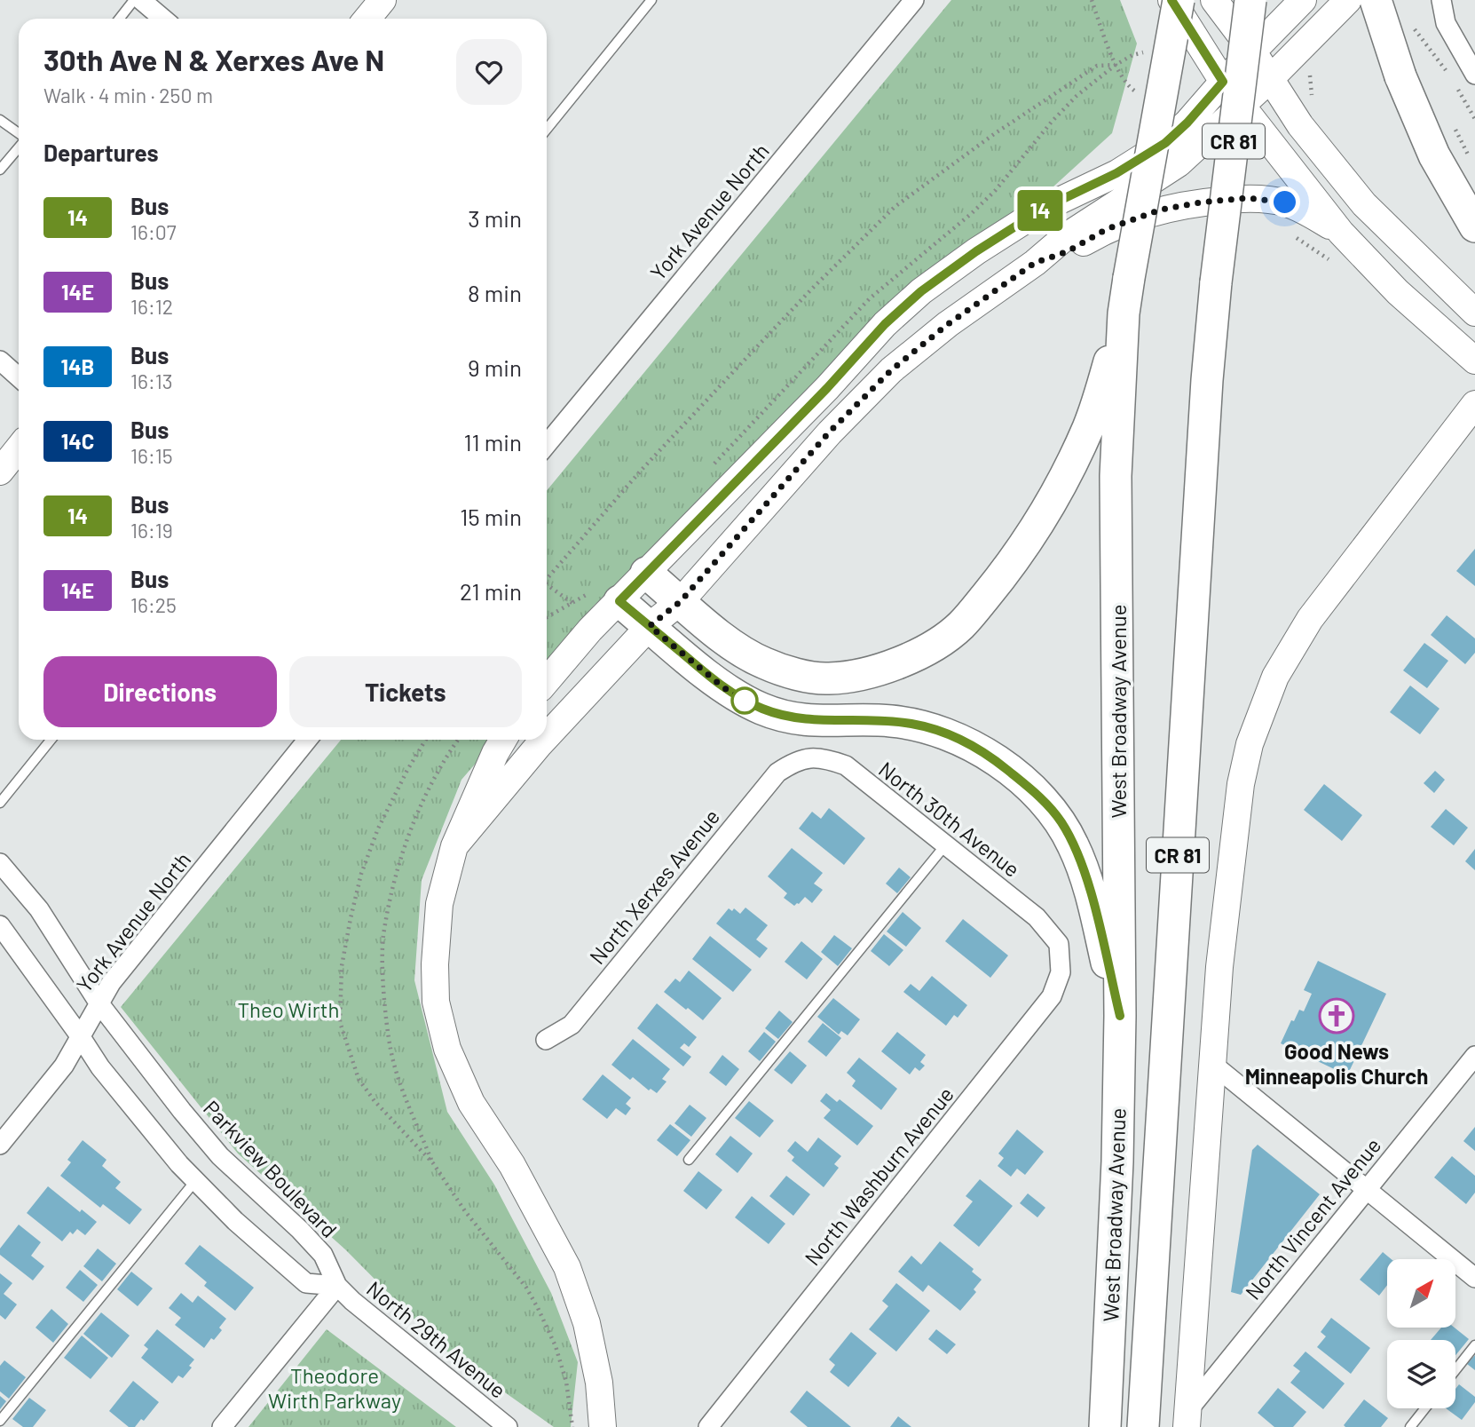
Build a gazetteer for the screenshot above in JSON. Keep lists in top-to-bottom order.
{
  "streets": {
    "main road": ["CR 81", "West Broadway Avenue"],
    "street": [
      "York Avenue North",
      "North 30th Avenue",
      "North Xerxes Avenue",
      "Parkview Boulevard",
      "North Washburn Avenue",
      "North Vincent Avenue",
      "North 29th Avenue"
    ]
  },
  "crossings": [
    ["York Avenue North", "Parkview Boulevard"],
    ["North 30th Avenue", "North Xerxes Avenue"],
    ["North 30th Avenue", "North Washburn Avenue"],
    ["Parkview Boulevard", "North 29th Avenue"]
  ],
  "parks": ["Theo Wirth", "Theodore Wirth Parkway"],
  "places": {
    "church": ["Good News Minneapolis Church"]
  },
  "lines": ["bus line 14"],
  "north": "top right",
  "page": {
    "on_map": "14",
    "heading": [
      ["30th Ave N & Xerxes Ave N", "Walk · 4 min · 250 m"],
      "Departures"
    ],
    "list": [
      {
        "mark": "14",
        "name": "Bus",
        "note": "16:07",
        "value": "3 min"
      },
      {
        "mark": "14E",
        "name": "Bus",
        "note": "16:12",
        "value": "8 min"
      },
      {
        "mark": "14B",
        "name": "Bus",
        "note": "16:13",
        "value": "9 min"
      },
      {
        "mark": "14C",
        "name": "Bus",
        "note": "16:15",
        "value": "11 min"
      },
      {
        "mark": "14",
        "name": "Bus",
        "note": "16:19",
        "value": "15 min"
      },
      {
        "mark": "14E",
        "name": "Bus",
        "note": "16:25",
        "value": "21 min"
      }
    ],
    "buttons": ["Directions", "Tickets"]
  }
}
